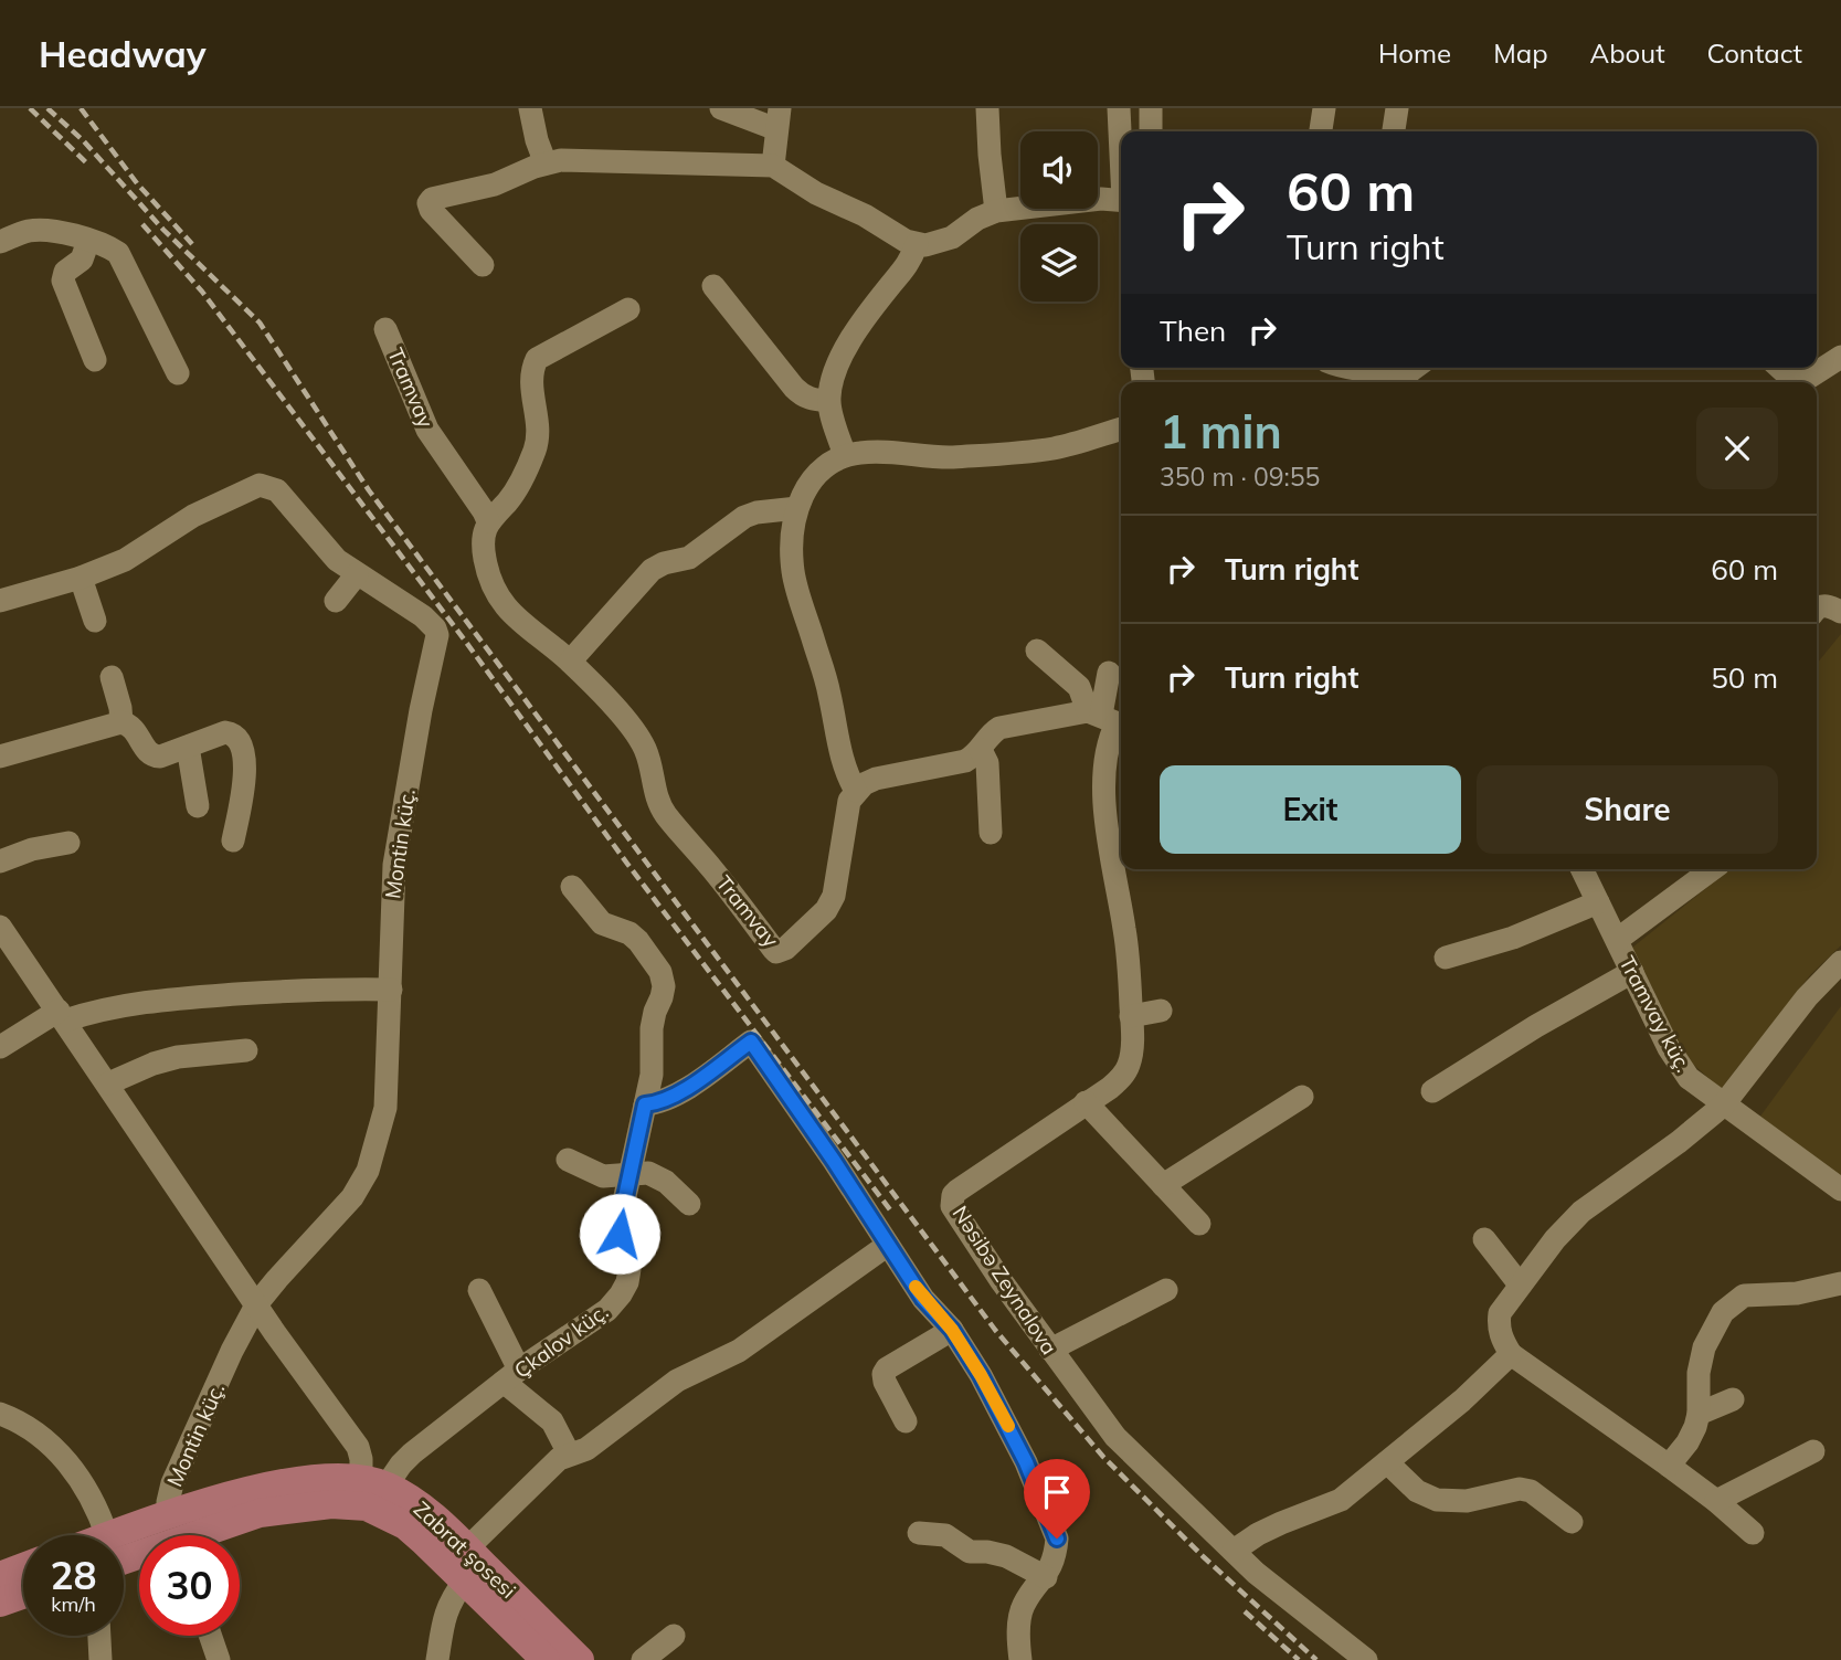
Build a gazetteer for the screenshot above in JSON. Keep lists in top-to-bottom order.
{
  "streets": {
    "main road": ["Zabrat şosesi"],
    "street": [
      "Tramvay",
      "Montin küç.",
      "Tramvay küç.",
      "Nəsibə Zeynalova",
      "Çkalov küç."
    ]
  },
  "crossings": [
    ["Çkalov küç.", "Zabrat şosesi"]
  ],
  "page": {
    "header": "Headway",
    "nav": [
      "Home",
      "Map",
      "About",
      "Contact"
    ],
    "turn": ["60 m", "Turn right"],
    "then": "Then",
    "heading": ["1 min", "350 m · 09:55"],
    "list": [
      {
        "name": "Turn right",
        "value": "60 m"
      },
      {
        "name": "Turn right",
        "value": "50 m"
      }
    ],
    "buttons": ["Exit", "Share"],
    "speed": "28 km/h",
    "limit": "30"
  }
}
